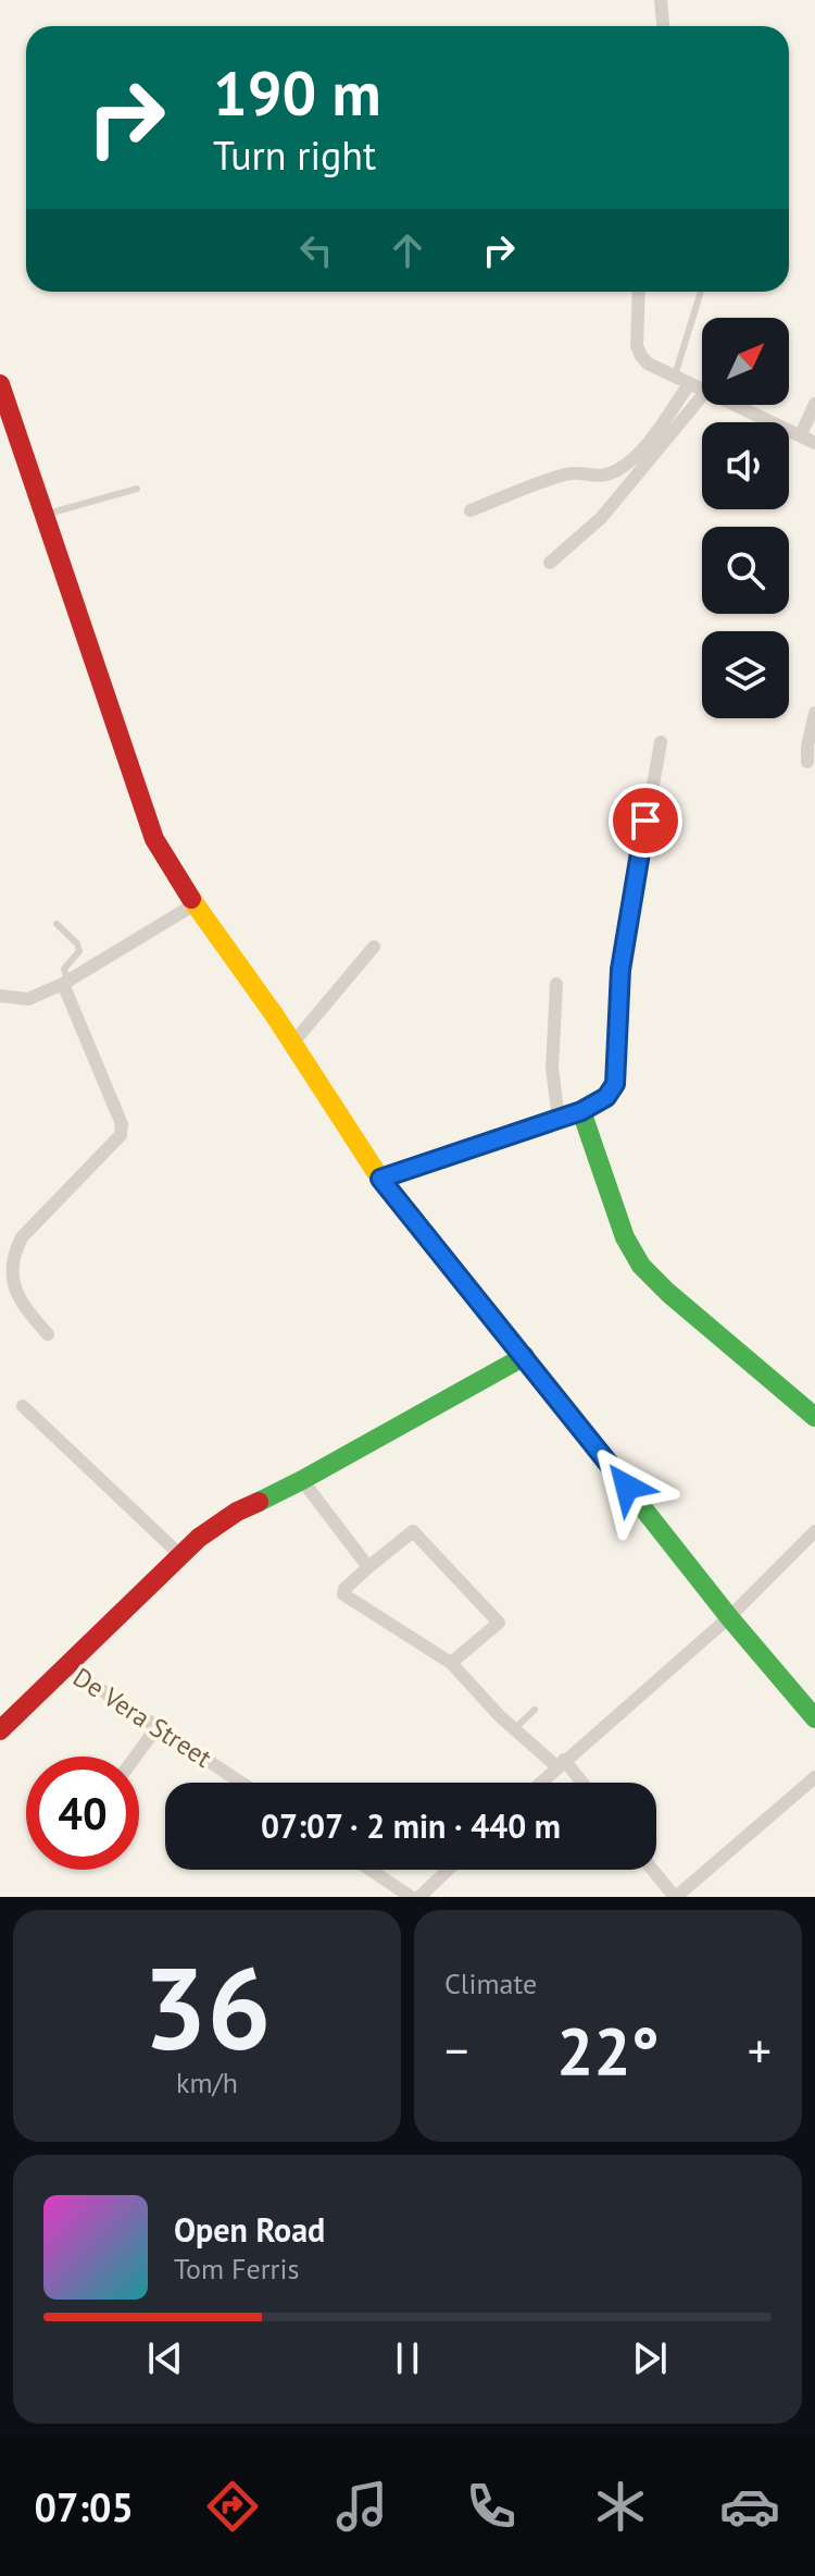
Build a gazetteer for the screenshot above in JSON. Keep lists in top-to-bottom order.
{
  "streets": {
    "street": ["De Vera Street"]
  },
  "north": "top right",
  "page": {
    "turn": ["190 m", "Turn right"],
    "limit": "40",
    "trip": "07:07 · 2 min · 440 m",
    "tile": [
      ["36", "km/h"],
      "Climate"
    ],
    "heat": ["−", "22°", "+"],
    "song": ["Open Road", "Tom Ferris"],
    "tabs": "07:05"
  }
}
